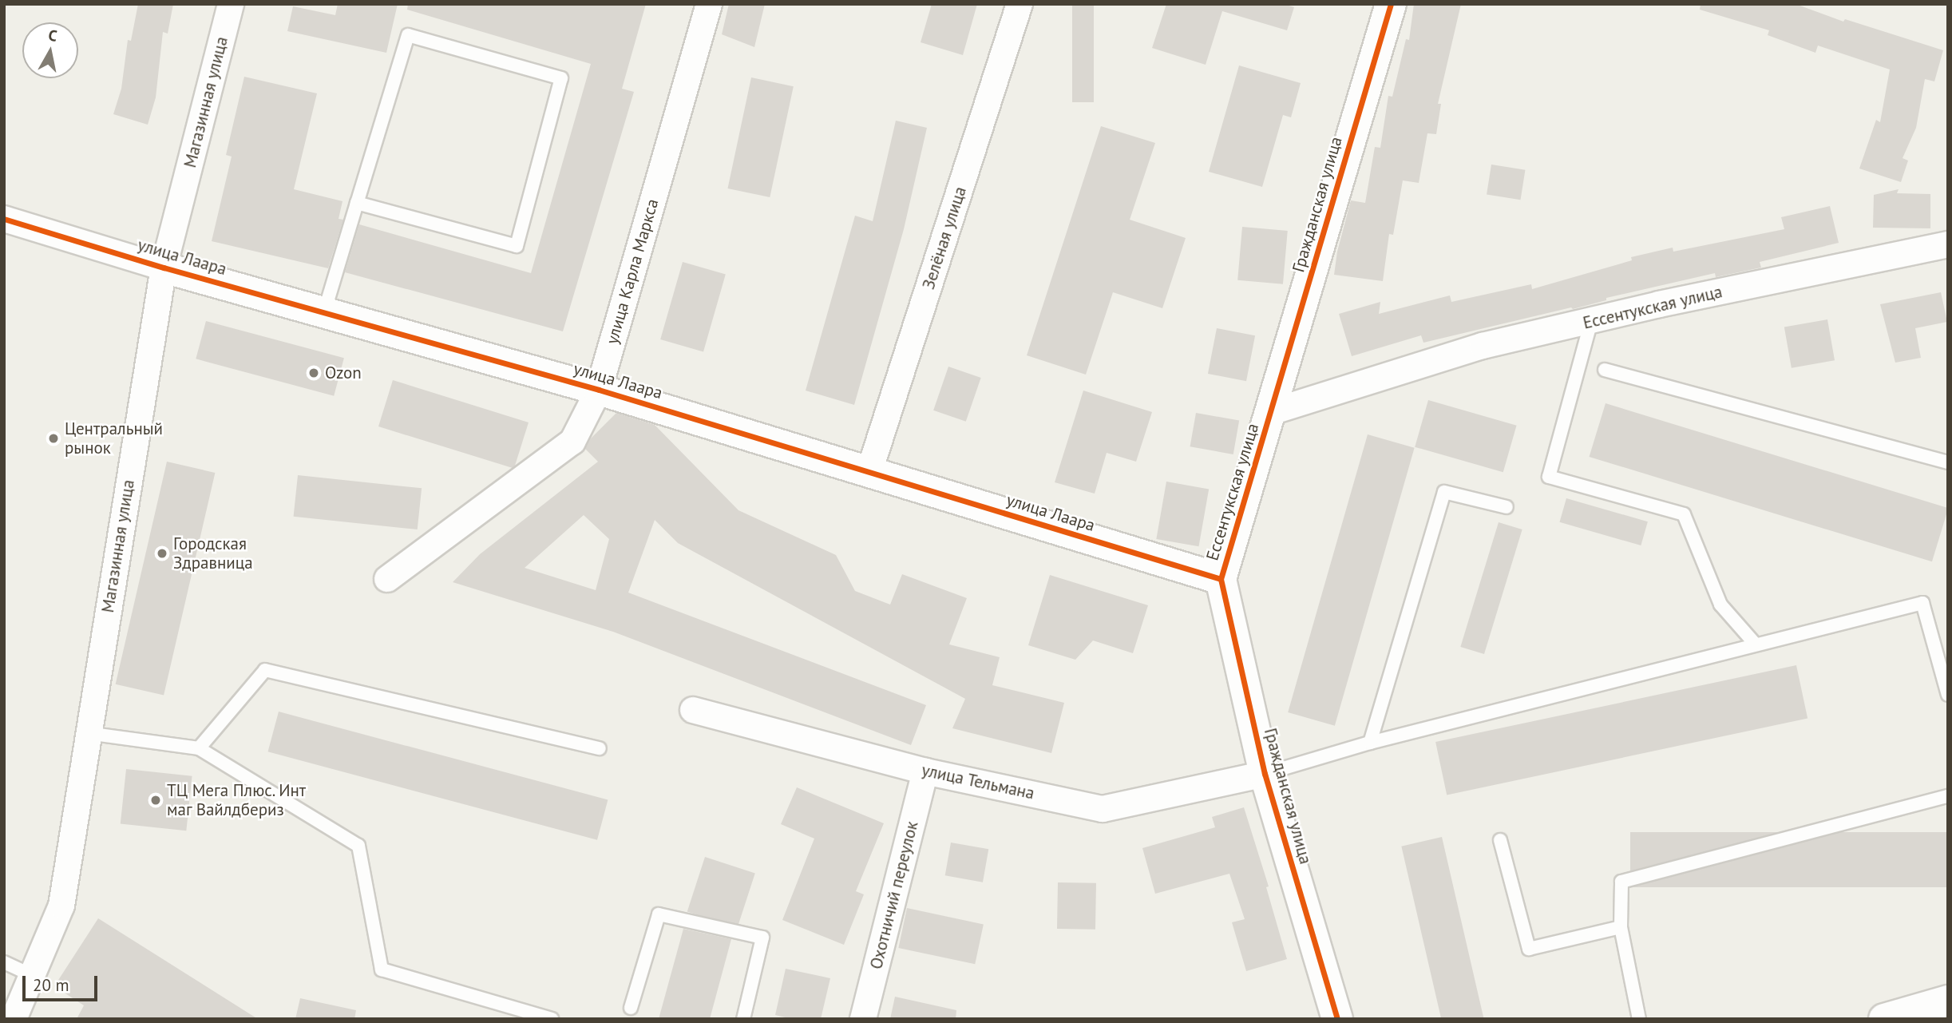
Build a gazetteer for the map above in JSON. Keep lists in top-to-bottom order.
{
  "streets": {
    "street": [
      "Магазинная улица",
      "Гражданская улица",
      "Зелёная улица",
      "улица Лаара",
      "улица Карла Маркса",
      "Ессентукская улица",
      "улица Тельмана",
      "Охотничий переулок"
    ]
  },
  "crossings": [
    ["Магазинная улица", "улица Лаара"],
    ["Гражданская улица", "улица Лаара"],
    ["Гражданская улица", "Ессентукская улица"],
    ["Гражданская улица", "улица Тельмана"],
    ["Зелёная улица", "улица Лаара"],
    ["улица Лаара", "улица Карла Маркса"],
    ["улица Лаара", "Ессентукская улица"],
    ["улица Тельмана", "Охотничий переулок"]
  ],
  "places": [
    "Ozon",
    "Центральный рынок",
    "Городская Здравница",
    "ТЦ Мега Плюс. Инт маг Вайлдбериз"
  ],
  "scale_bar": "20 m",
  "north": "top"
}
